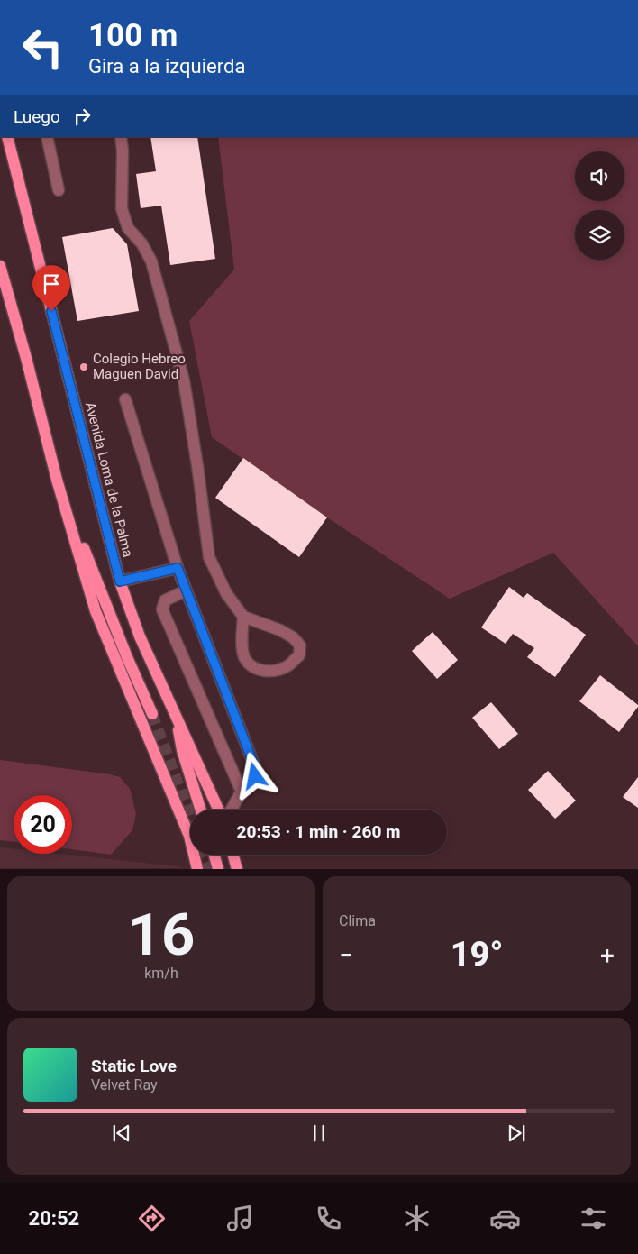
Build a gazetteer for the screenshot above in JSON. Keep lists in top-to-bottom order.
{
  "streets": {
    "main road": ["Avenida Loma de la Palma"]
  },
  "places": ["Colegio Hebreo Maguen David"],
  "page": {
    "turn": ["100 m", "Gira a la izquierda"],
    "then": "Luego",
    "limit": "20",
    "trip": "20:53 · 1 min · 260 m",
    "tile": [
      ["16", "km/h"],
      "Clima"
    ],
    "heat": ["−", "19°", "+"],
    "song": ["Static Love", "Velvet Ray"],
    "tabs": "20:52"
  }
}
